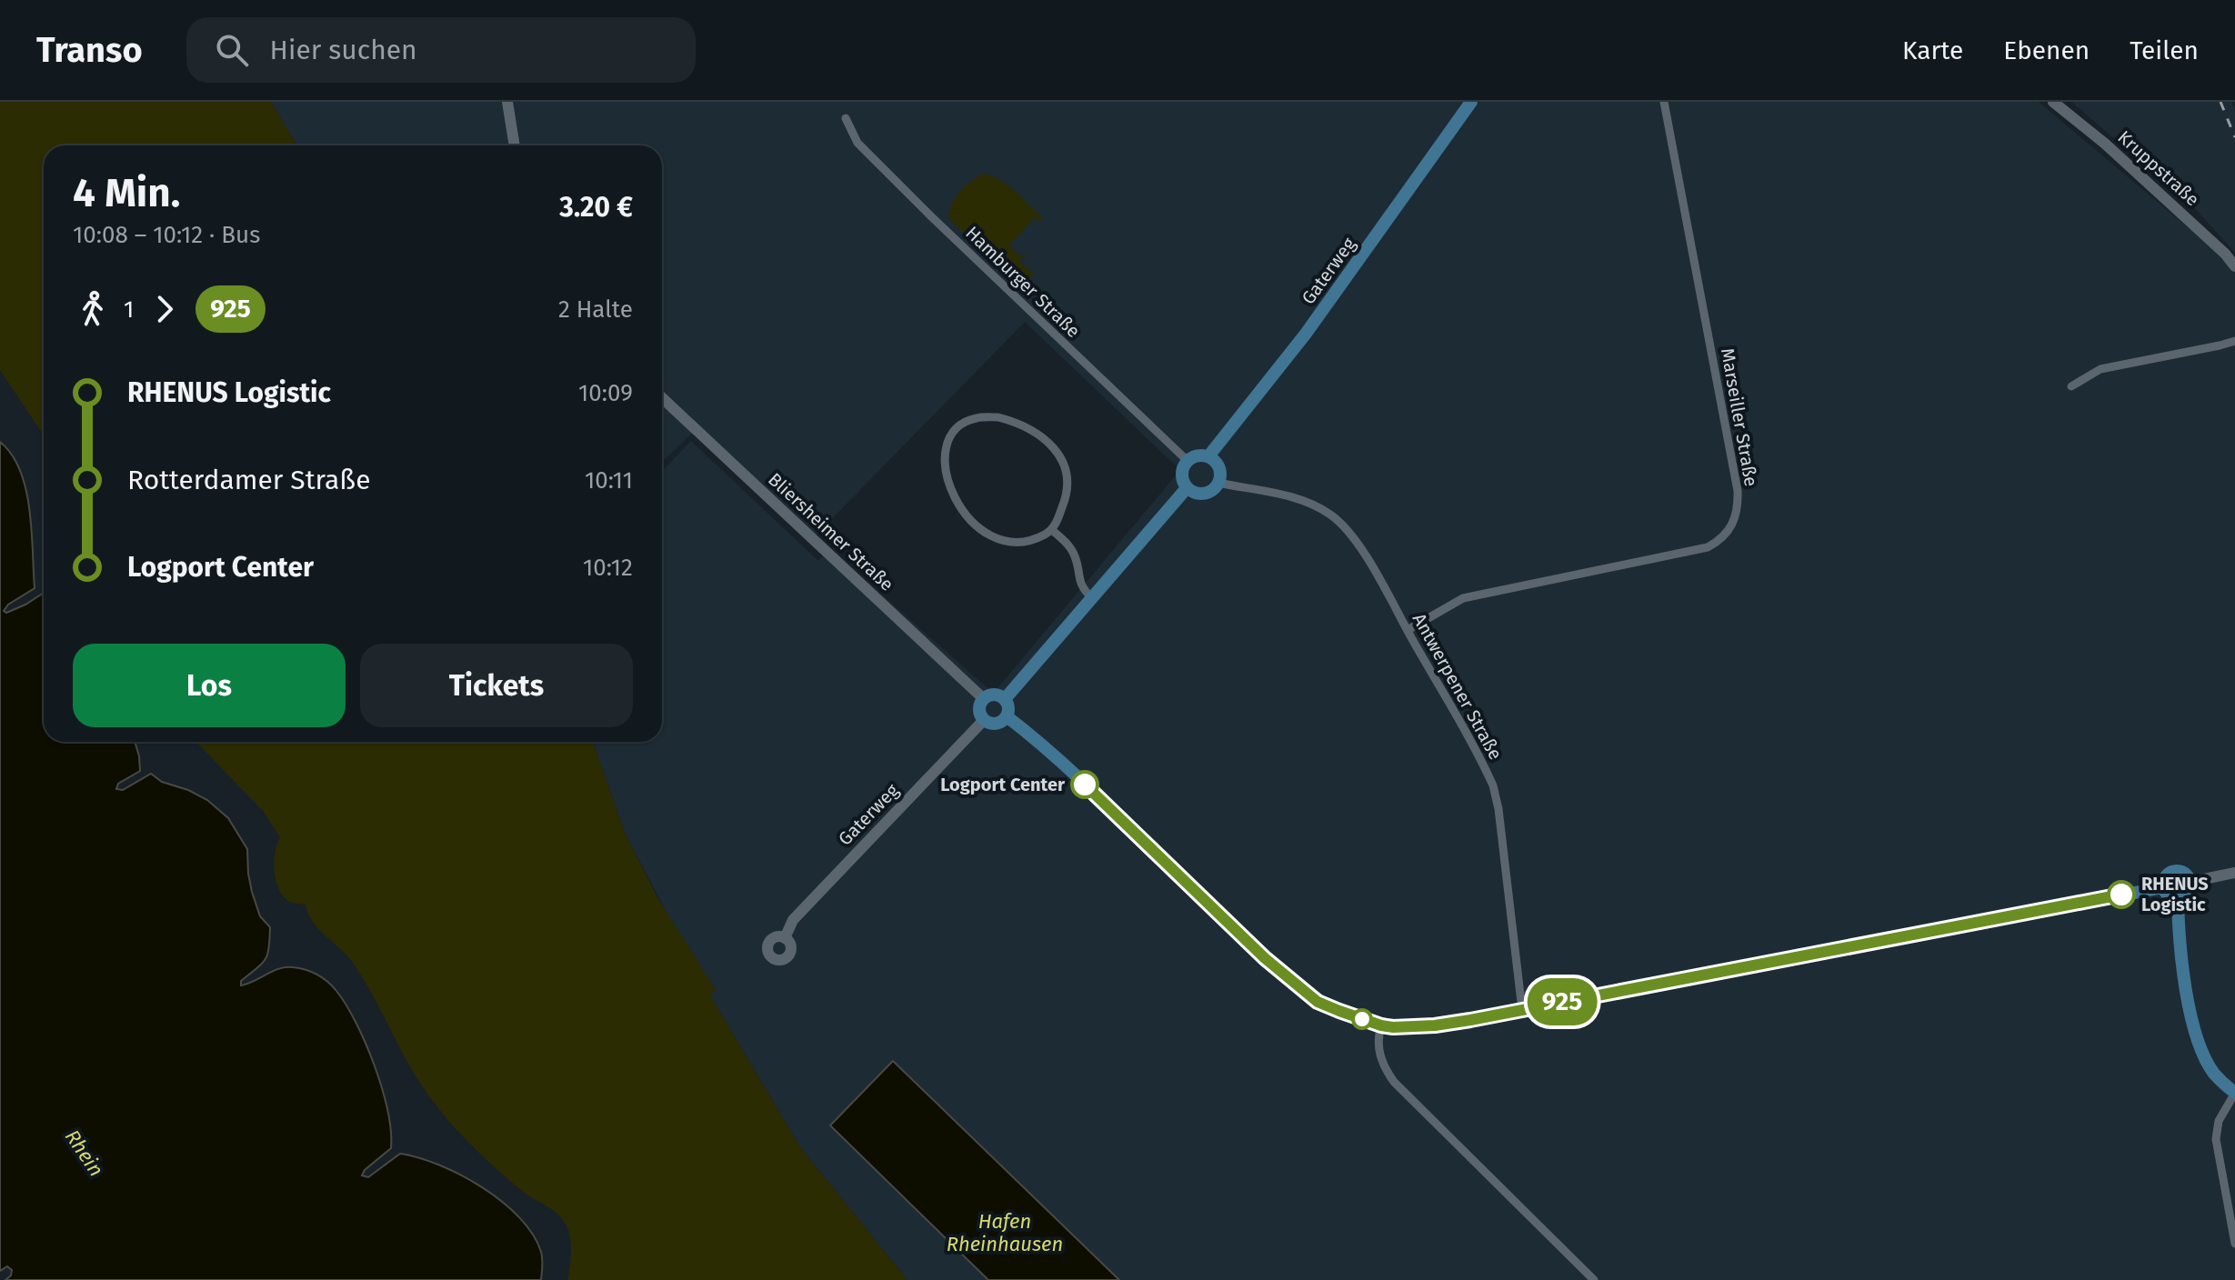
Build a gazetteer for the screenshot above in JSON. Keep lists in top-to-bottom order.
{
  "streets": {
    "main road": ["Gaterweg"],
    "street": [
      "Kruppstraße",
      "Hamburger Straße",
      "Marseiller Straße",
      "Bliersheimer Straße",
      "Antwerpener Straße"
    ]
  },
  "crossings": [
    ["Gaterweg", "Hamburger Straße"],
    ["Gaterweg", "Bliersheimer Straße"],
    ["Gaterweg", "Antwerpener Straße"],
    ["Hamburger Straße", "Antwerpener Straße"],
    ["Marseiller Straße", "Antwerpener Straße"]
  ],
  "water": ["Rhein", "Hafen Rheinhausen"],
  "places": ["Logport Center", "RHENUS Logistic"],
  "lines": ["bus line 925"],
  "page": {
    "header": "Transo",
    "search": "Hier suchen",
    "nav": ["Karte", "Ebenen", "Teilen"],
    "on_map": "925",
    "heading": ["4 Min.", "10:08 – 10:12 · Bus", "3.20 €"],
    "legs": ["1", "925", "2 Halte"],
    "list": [
      {
        "name": "RHENUS Logistic",
        "value": "10:09"
      },
      {
        "name": "Rotterdamer Straße",
        "value": "10:11"
      },
      {
        "name": "Logport Center",
        "value": "10:12"
      }
    ],
    "buttons": ["Los", "Tickets"]
  }
}
